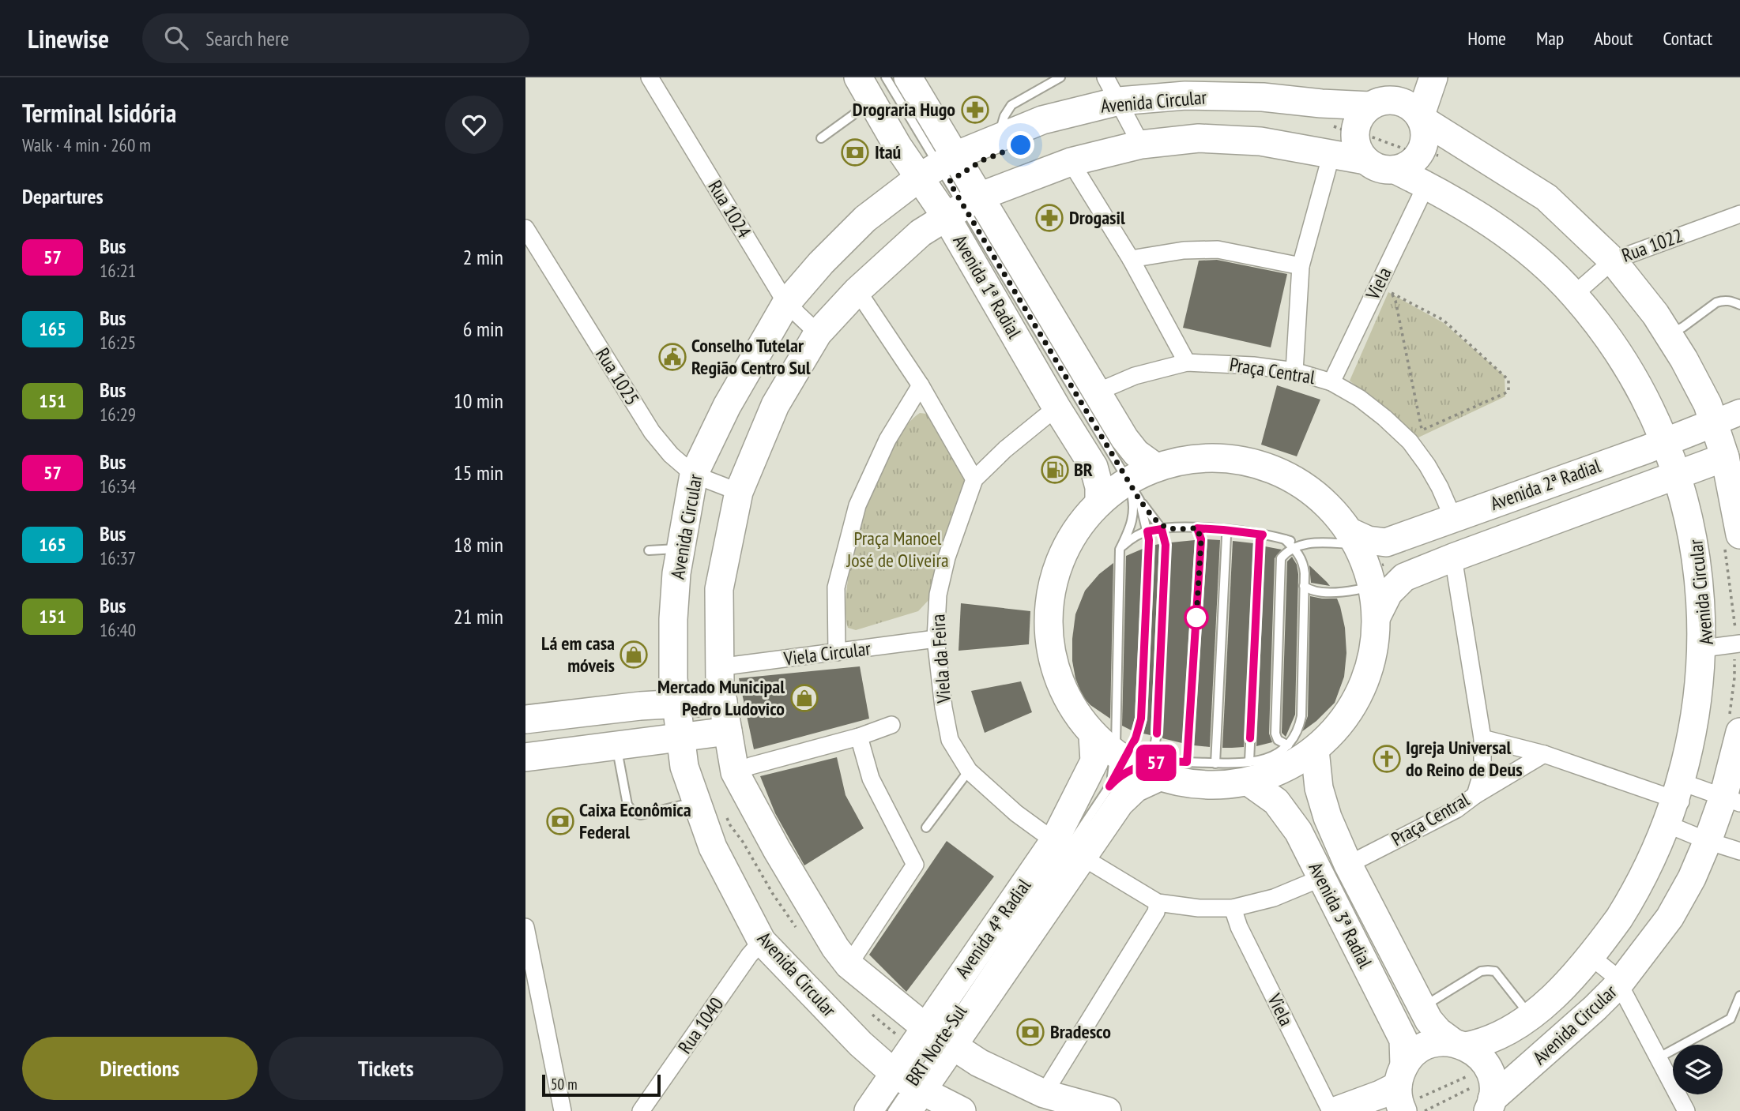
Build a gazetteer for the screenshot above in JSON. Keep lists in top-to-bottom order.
{
  "streets": {
    "main road": [
      "Avenida Circular",
      "Avenida 1ª Radial",
      "Avenida 2ª Radial",
      "Avenida 3ª Radial",
      "Avenida 4ª Radial"
    ],
    "street": [
      "Rua 1024",
      "Rua 1022",
      "Viela",
      "Praça Central",
      "Rua 1025",
      "Viela Circular",
      "Viela da Feira",
      "Rua 1040"
    ],
    "lane": ["BRT Norte-Sul"]
  },
  "crossings": [
    ["Avenida Circular", "Rua 1024"],
    ["Avenida Circular", "Rua 1022"],
    ["Avenida Circular", "Viela"],
    ["Avenida Circular", "Avenida 1ª Radial"],
    ["Avenida Circular", "Rua 1025"],
    ["Avenida Circular", "Avenida 2ª Radial"],
    ["Avenida Circular", "Viela Circular"],
    ["Avenida Circular", "Avenida 3ª Radial"],
    ["Avenida Circular", "Avenida 4ª Radial"],
    ["Avenida Circular", "Rua 1040"],
    ["Avenida Circular", "BRT Norte-Sul"],
    ["Viela", "Praça Central"],
    ["Avenida 1ª Radial", "Praça Central"],
    ["Avenida 1ª Radial", "Viela da Feira"],
    ["Praça Central", "Avenida 2ª Radial"],
    ["Praça Central", "Avenida 3ª Radial"],
    ["Viela Circular", "Viela da Feira"],
    ["Viela da Feira", "Avenida 4ª Radial"],
    ["Avenida 4ª Radial", "BRT Norte-Sul"]
  ],
  "parks": ["Praça Manoel José de Oliveira"],
  "places": {
    "pharmacy": ["Drograria Hugo", "Drogasil"],
    "bank": ["Itaú", "Caixa Econômica Federal", "Bradesco"],
    "public building": ["Conselho Tutelar Região Centro Sul"],
    "fuel station": ["BR"],
    "shop": ["Lá em casa móveis", "Mercado Municipal Pedro Ludovico"],
    "church": ["Igreja Universal do Reino de Deus"]
  },
  "lines": ["bus line 57"],
  "scale_bar": "50 m",
  "page": {
    "header": "Linewise",
    "search": "Search here",
    "nav": [
      "Home",
      "Map",
      "About",
      "Contact"
    ],
    "heading": [
      ["Terminal Isidória", "Walk · 4 min · 260 m"],
      "Departures"
    ],
    "on_map": "57",
    "list": [
      {
        "mark": "57",
        "name": "Bus",
        "note": "16:21",
        "value": "2 min"
      },
      {
        "mark": "165",
        "name": "Bus",
        "note": "16:25",
        "value": "6 min"
      },
      {
        "mark": "151",
        "name": "Bus",
        "note": "16:29",
        "value": "10 min"
      },
      {
        "mark": "57",
        "name": "Bus",
        "note": "16:34",
        "value": "15 min"
      },
      {
        "mark": "165",
        "name": "Bus",
        "note": "16:37",
        "value": "18 min"
      },
      {
        "mark": "151",
        "name": "Bus",
        "note": "16:40",
        "value": "21 min"
      }
    ],
    "buttons": ["Directions", "Tickets"],
    "scale": "50 m"
  }
}
